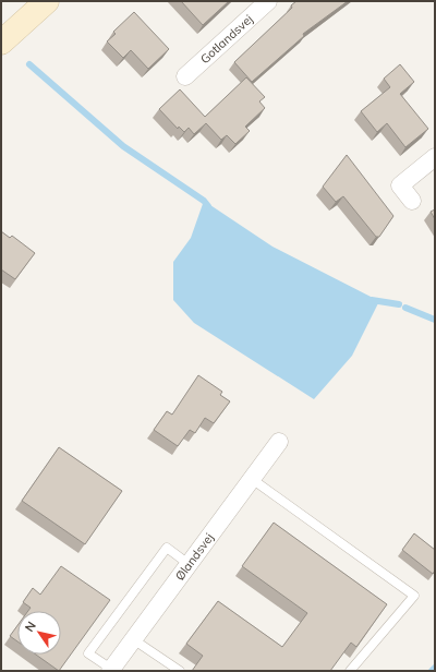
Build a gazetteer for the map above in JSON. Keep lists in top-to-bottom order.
{
  "streets": {
    "street": ["Gotlandsvej", "Ølandsvej"]
  },
  "north": "top left"
}
